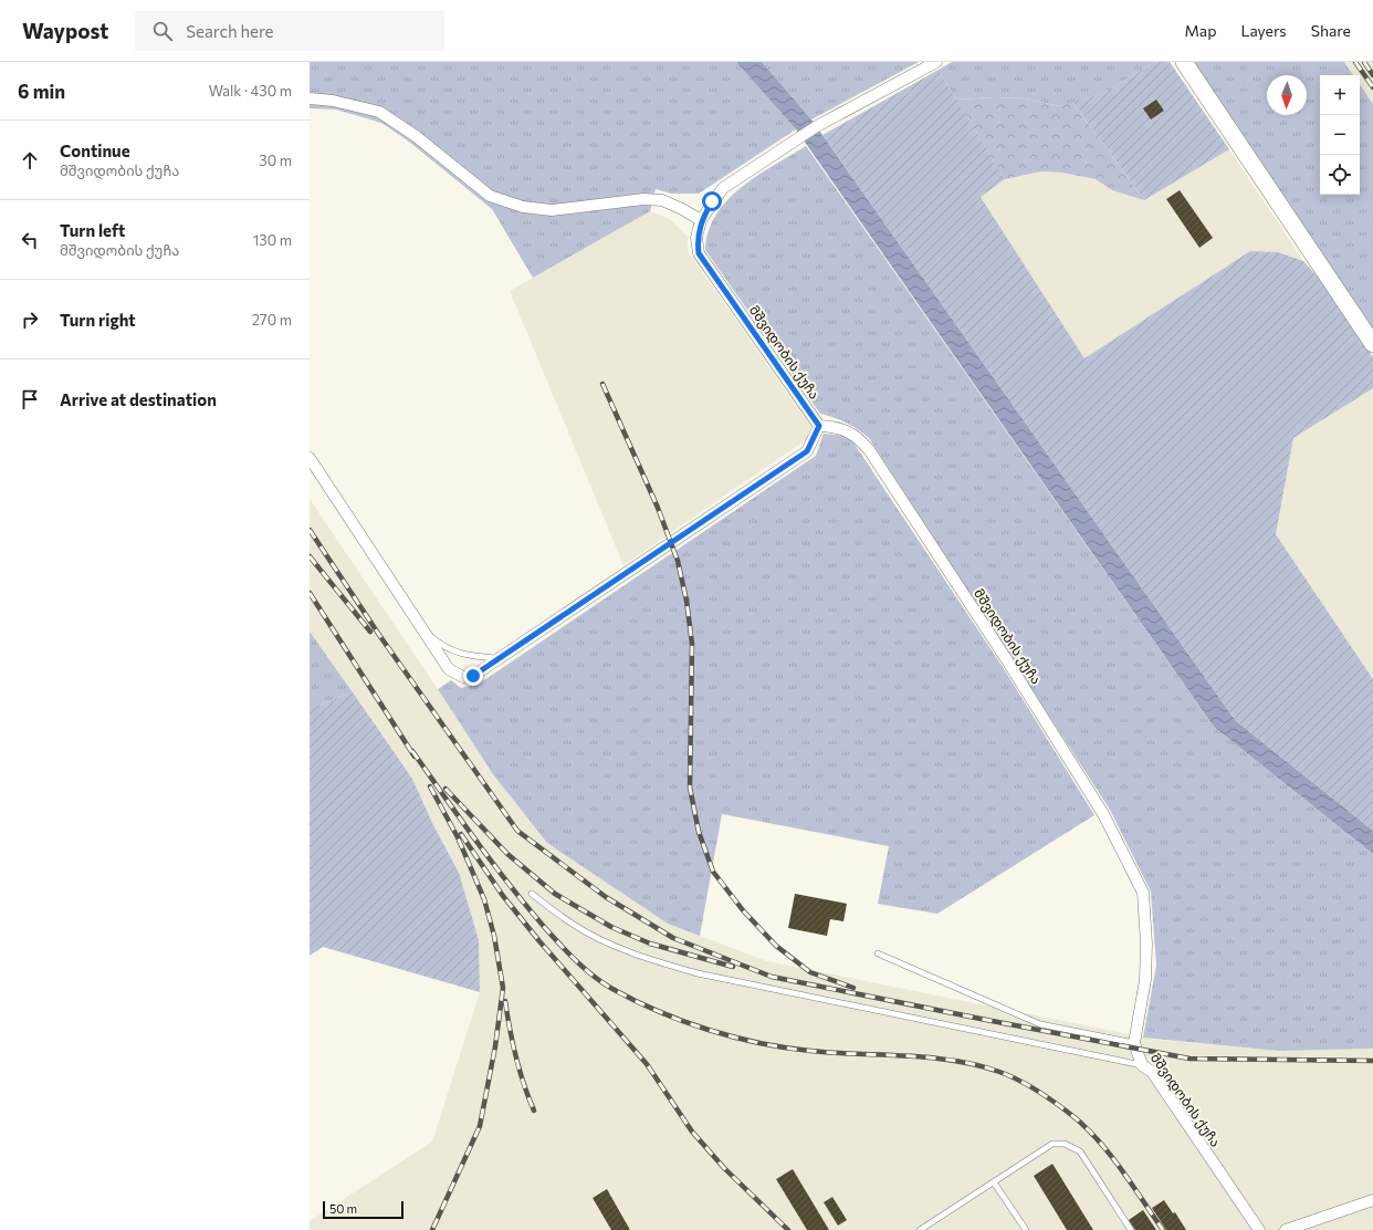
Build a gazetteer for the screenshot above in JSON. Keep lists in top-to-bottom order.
{
  "streets": {
    "street": ["მშვიდობის ქუჩა"]
  },
  "scale_bar": "50 m",
  "north": "bottom",
  "page": {
    "header": "Waypost",
    "search": "Search here",
    "nav": ["Map", "Layers", "Share"],
    "heading": ["6 min", "Walk · 430 m"],
    "map_buttons": ["+", "−"],
    "list": [
      ["Continue", "მშვიდობის ქუჩა", "30 m"],
      ["Turn left", "მშვიდობის ქუჩა", "130 m"],
      ["Turn right", "270 m"],
      "Arrive at destination"
    ],
    "scale": "50 m"
  }
}
